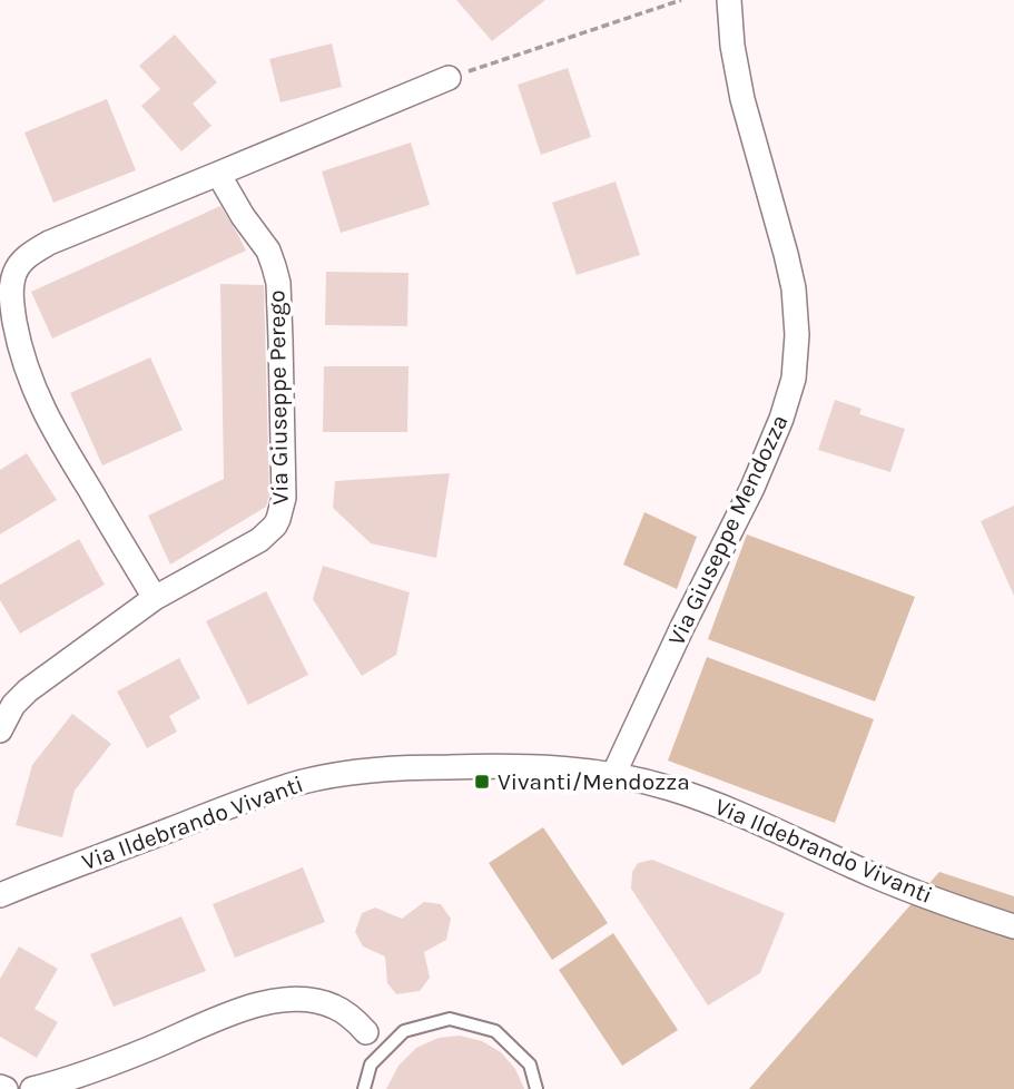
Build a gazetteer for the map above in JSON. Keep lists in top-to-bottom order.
{
  "streets": {
    "street": ["Via Giuseppe Perego", "Via Giuseppe Mendozza", "Via Ildebrando Vivanti"]
  },
  "crossings": [
    ["Via Giuseppe Mendozza", "Via Ildebrando Vivanti"]
  ],
  "places": {
    "transit": ["Vivanti/Mendozza"]
  }
}
